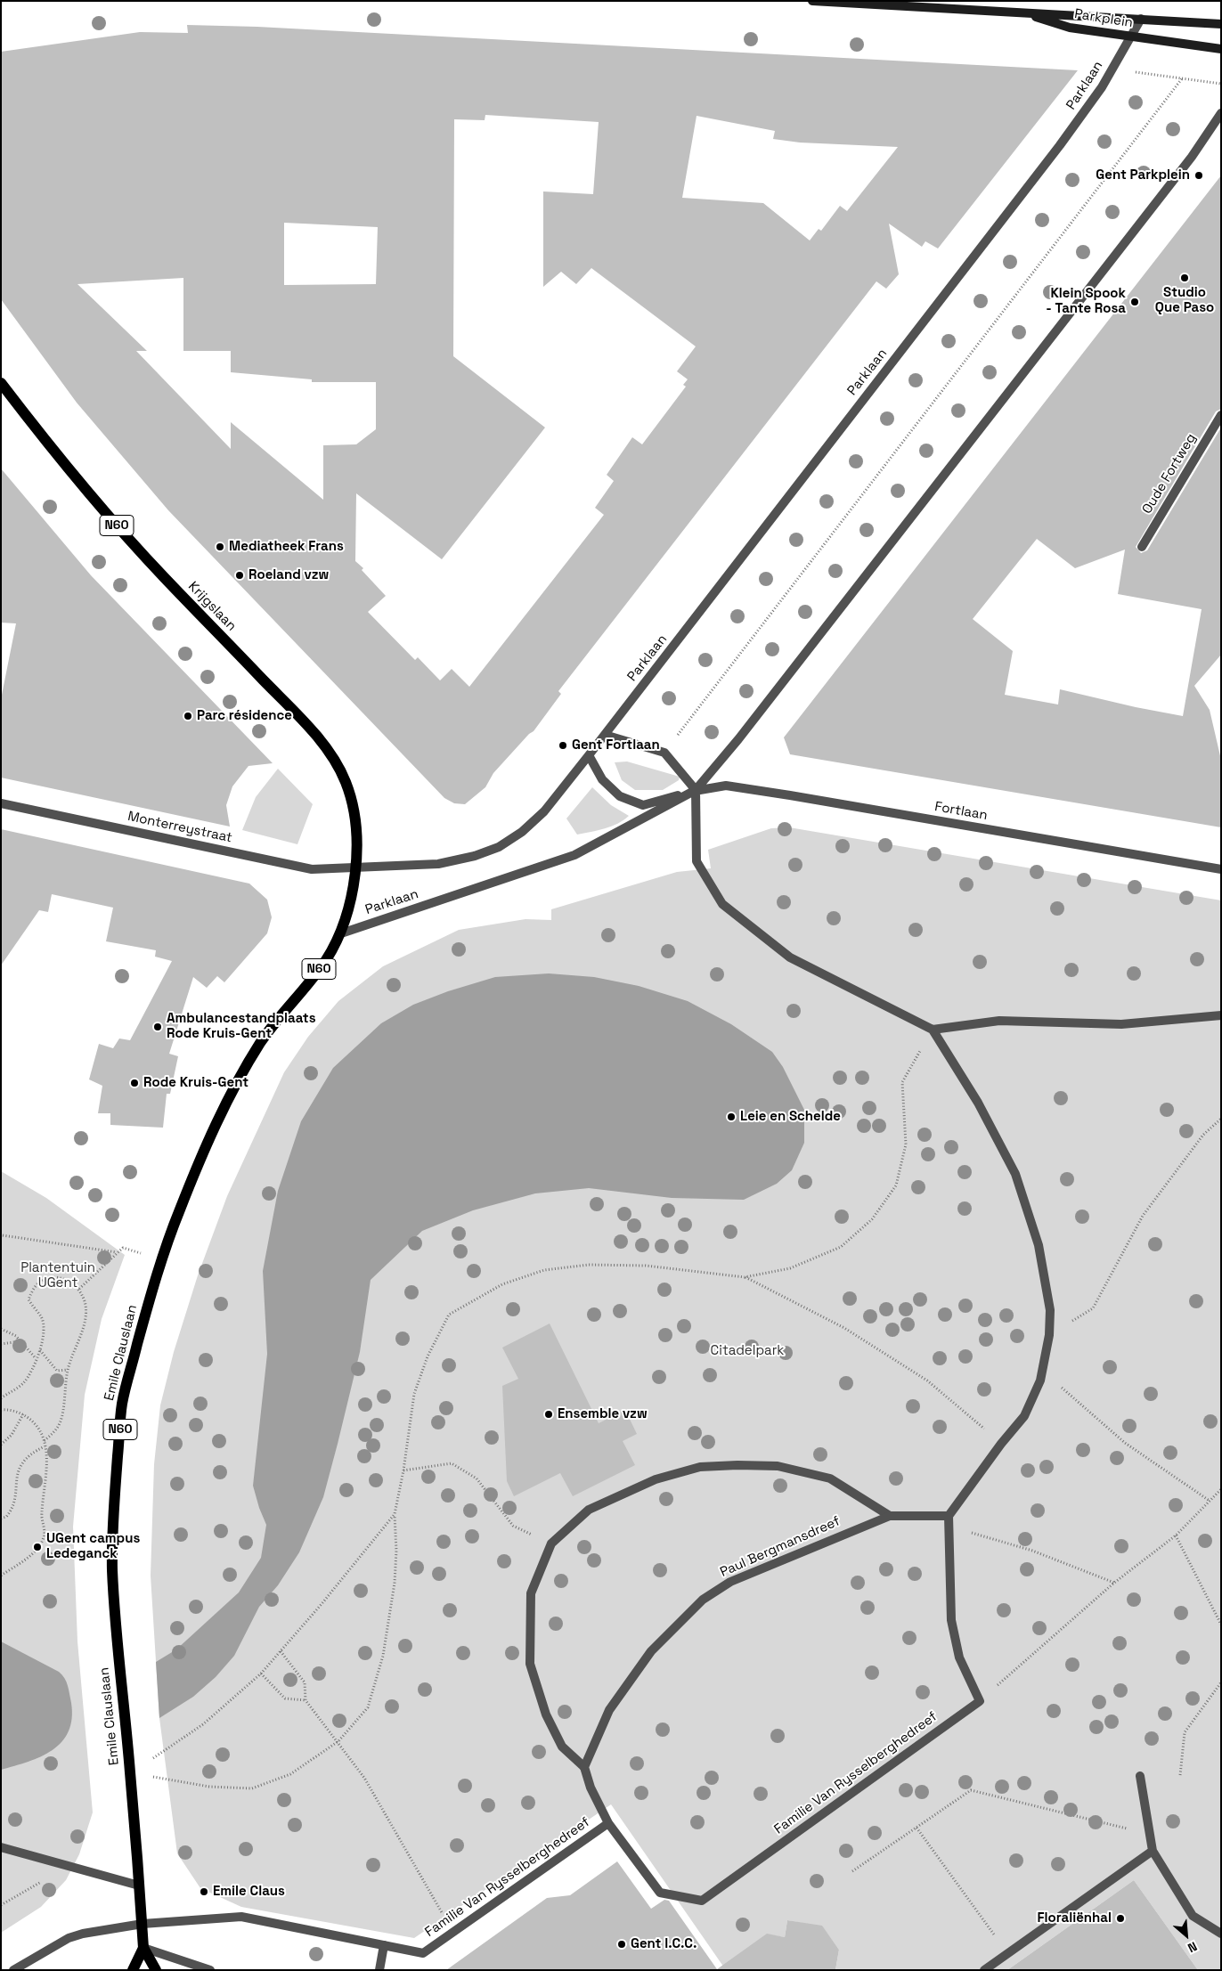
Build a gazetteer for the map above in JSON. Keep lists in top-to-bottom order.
{
  "streets": {
    "main road": ["N60", "Krijgslaan", "Emile Clauslaan"],
    "street": [
      "Parkplein",
      "Parklaan",
      "Oude Fortweg",
      "Fortlaan",
      "Monterreystraat",
      "Paul Bergmansdreef",
      "Familie Van Rysselberghedreef"
    ]
  },
  "crossings": [
    ["Parkplein", "Parklaan"],
    ["Parklaan", "Krijgslaan"],
    ["Parklaan", "Fortlaan"],
    ["Parklaan", "Monterreystraat"],
    ["Parklaan", "Emile Clauslaan"],
    ["N60", "Emile Clauslaan"],
    ["Krijgslaan", "Monterreystraat"],
    ["Krijgslaan", "Emile Clauslaan"],
    ["Monterreystraat", "Emile Clauslaan"],
    ["Emile Clauslaan", "Familie Van Rysselberghedreef"],
    ["Paul Bergmansdreef", "Familie Van Rysselberghedreef"]
  ],
  "parks": ["Plantentuin UGent", "Citadelpark"],
  "places": [
    "Gent Parkplein",
    "Studio Que Paso",
    "Klein Spook - Tante Rosa",
    "Mediatheek Frans",
    "Roeland vzw",
    "Parc résidence",
    "Gent Fortlaan",
    "Ambulancestandplaats Rode Kruis-Gent",
    "Rode Kruis-Gent",
    "Leie en Schelde",
    "Ensemble vzw",
    "UGent campus Ledeganck",
    "Emile Claus",
    "Floraliënhal",
    "Gent I.C.C."
  ],
  "north": "bottom right"
}
